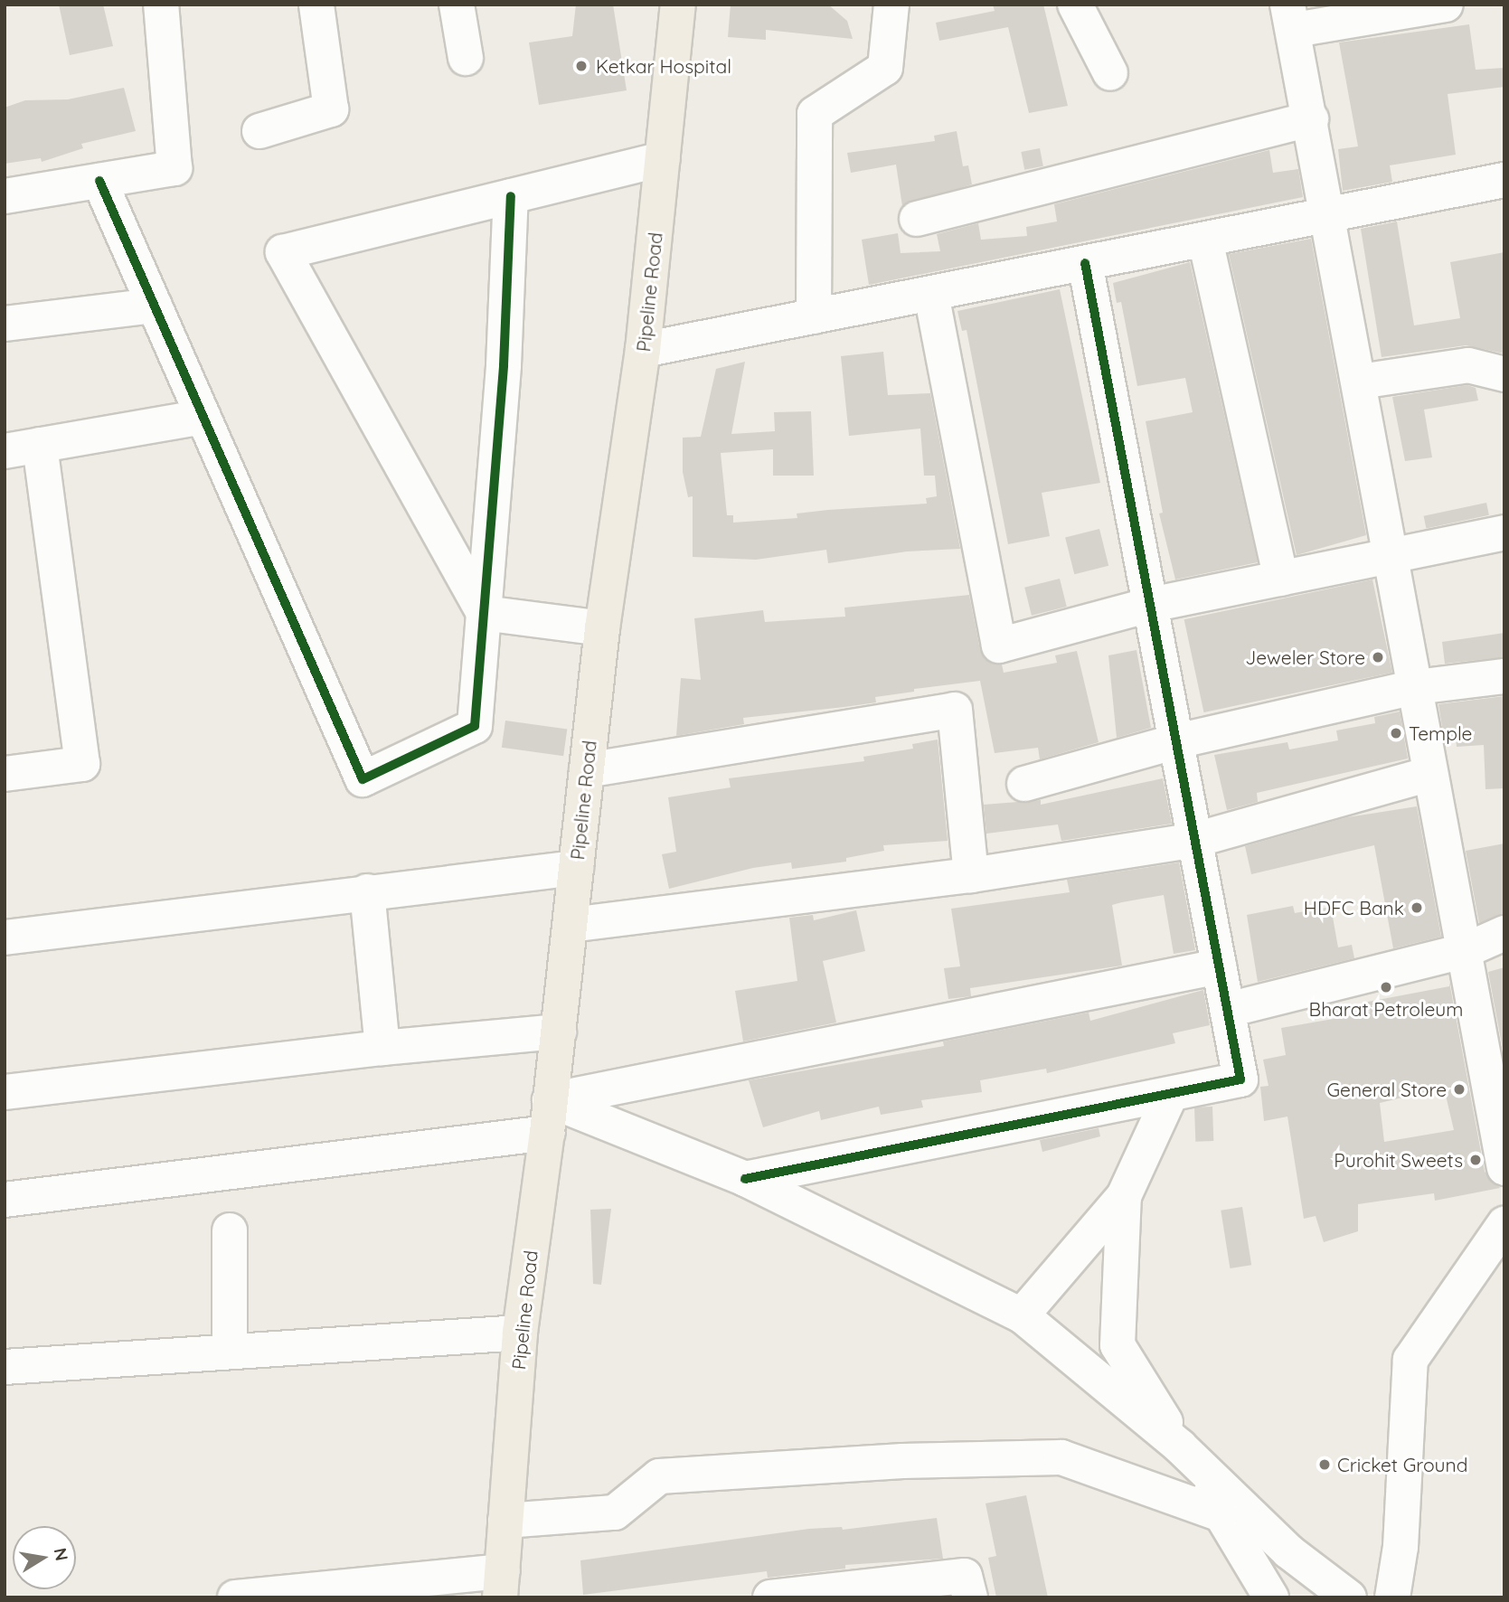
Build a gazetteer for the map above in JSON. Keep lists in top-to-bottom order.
{
  "streets": {
    "main road": ["Pipeline Road"]
  },
  "places": [
    "Ketkar Hospital",
    "Jeweler Store",
    "Temple",
    "HDFC Bank",
    "Bharat Petroleum",
    "General Store",
    "Purohit Sweets",
    "Cricket Ground"
  ],
  "north": "right"
}
